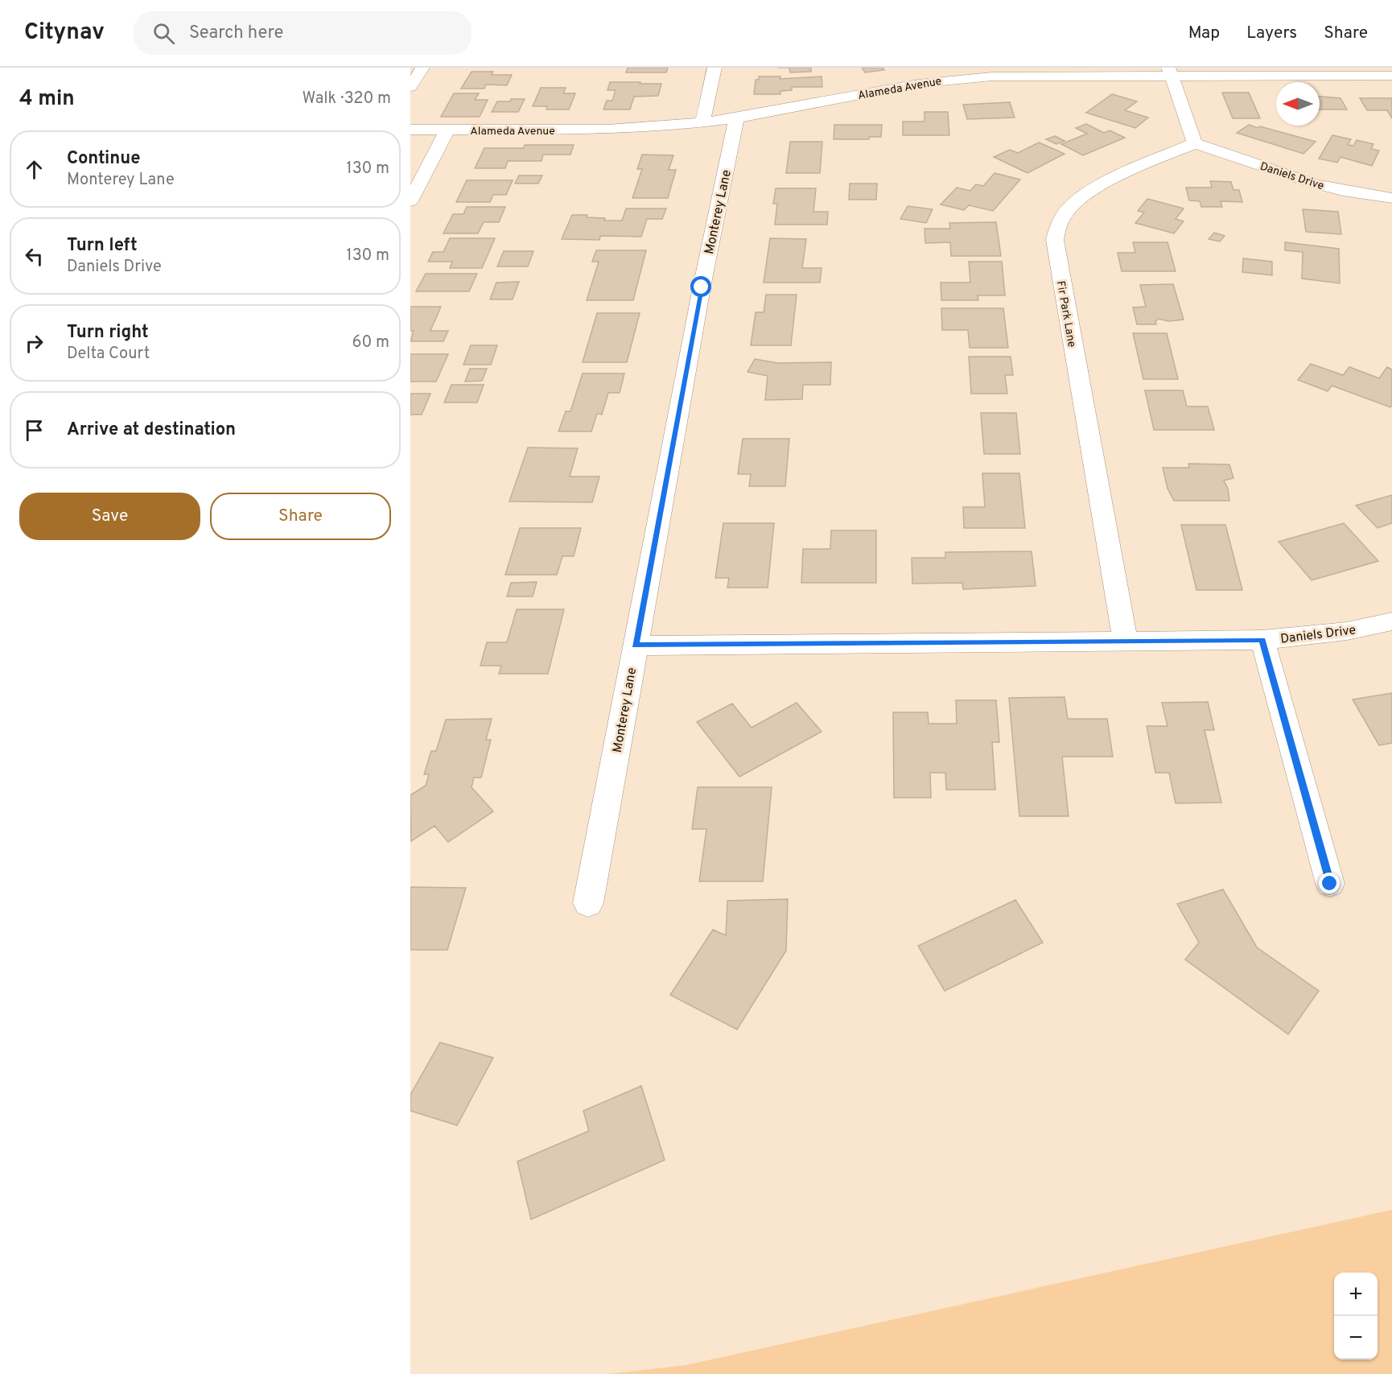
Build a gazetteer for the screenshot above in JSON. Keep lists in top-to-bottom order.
{
  "streets": {
    "street": [
      "Alameda Avenue",
      "Daniels Drive",
      "Monterey Lane",
      "Fir Park Lane"
    ]
  },
  "crossings": [
    ["Alameda Avenue", "Monterey Lane"],
    ["Daniels Drive", "Monterey Lane"],
    ["Daniels Drive", "Fir Park Lane"]
  ],
  "north": "left",
  "page": {
    "header": "Citynav",
    "search": "Search here",
    "nav": ["Map", "Layers", "Share"],
    "heading": ["4 min", "Walk · 320 m"],
    "list": [
      ["Continue", "Monterey Lane", "130 m"],
      ["Turn left", "Daniels Drive", "130 m"],
      ["Turn right", "Delta Court", "60 m"],
      "Arrive at destination"
    ],
    "buttons": ["Save", "Share"],
    "map_buttons": ["+", "−"]
  }
}
